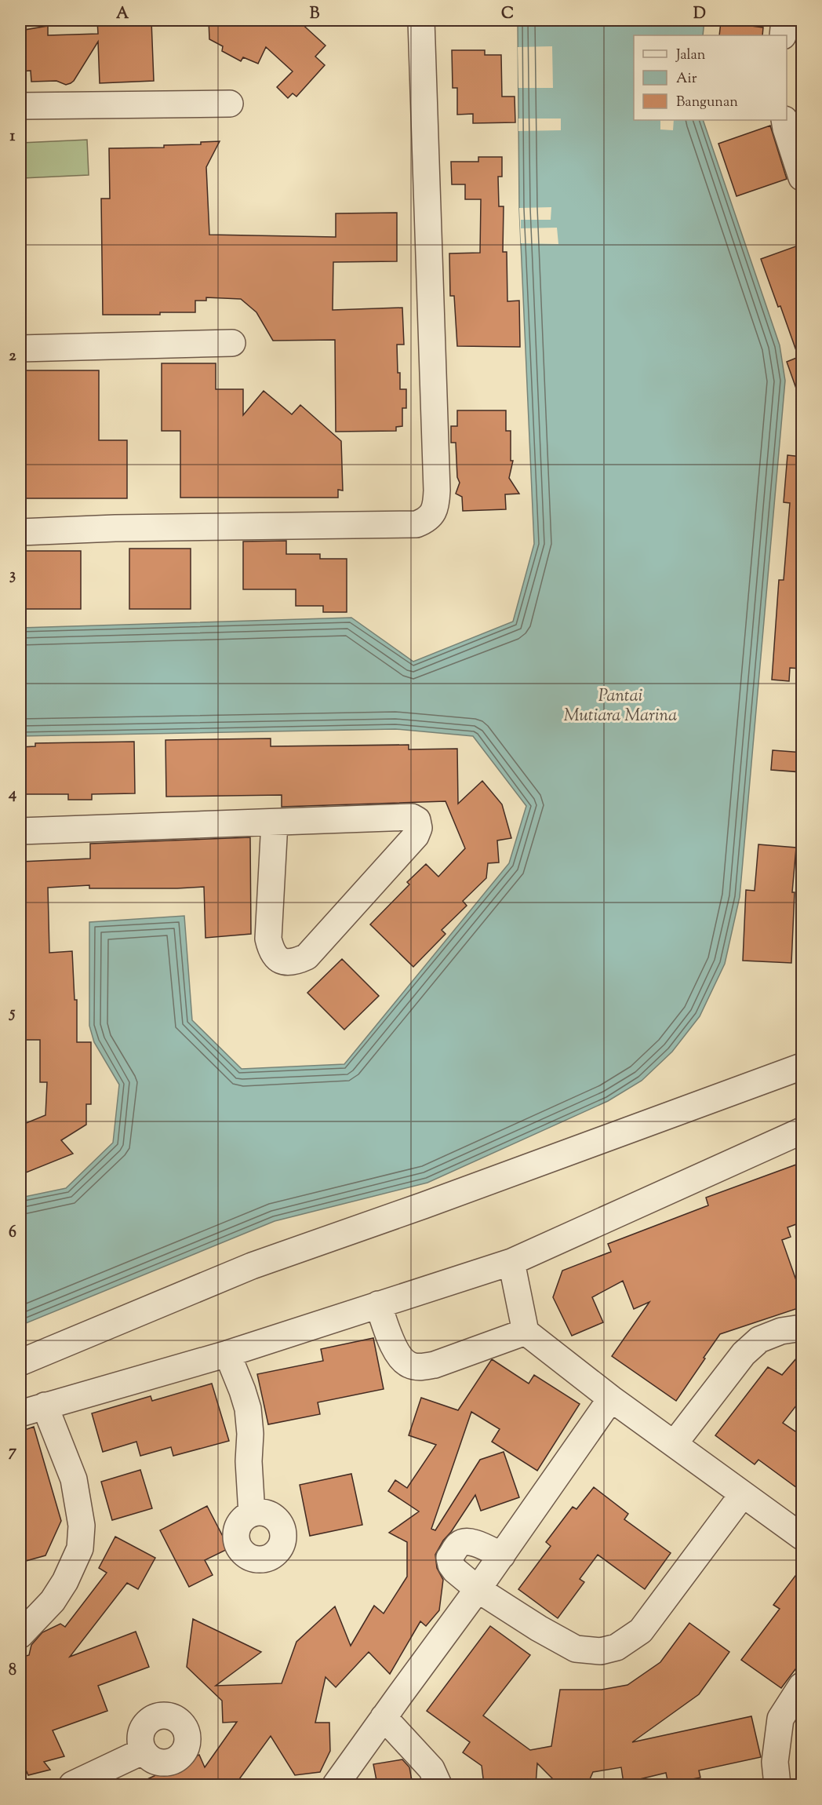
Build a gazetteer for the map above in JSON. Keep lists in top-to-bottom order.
{
  "water": ["Pantai Mutiara Marina"],
  "legend": ["Jalan", "Air", "Bangunan"],
  "grid": {
    "columns": [
      "A",
      "B",
      "C",
      "D"
    ],
    "rows": [
      "1",
      "2",
      "3",
      "4",
      "5",
      "6",
      "7",
      "8"
    ]
  }
}
